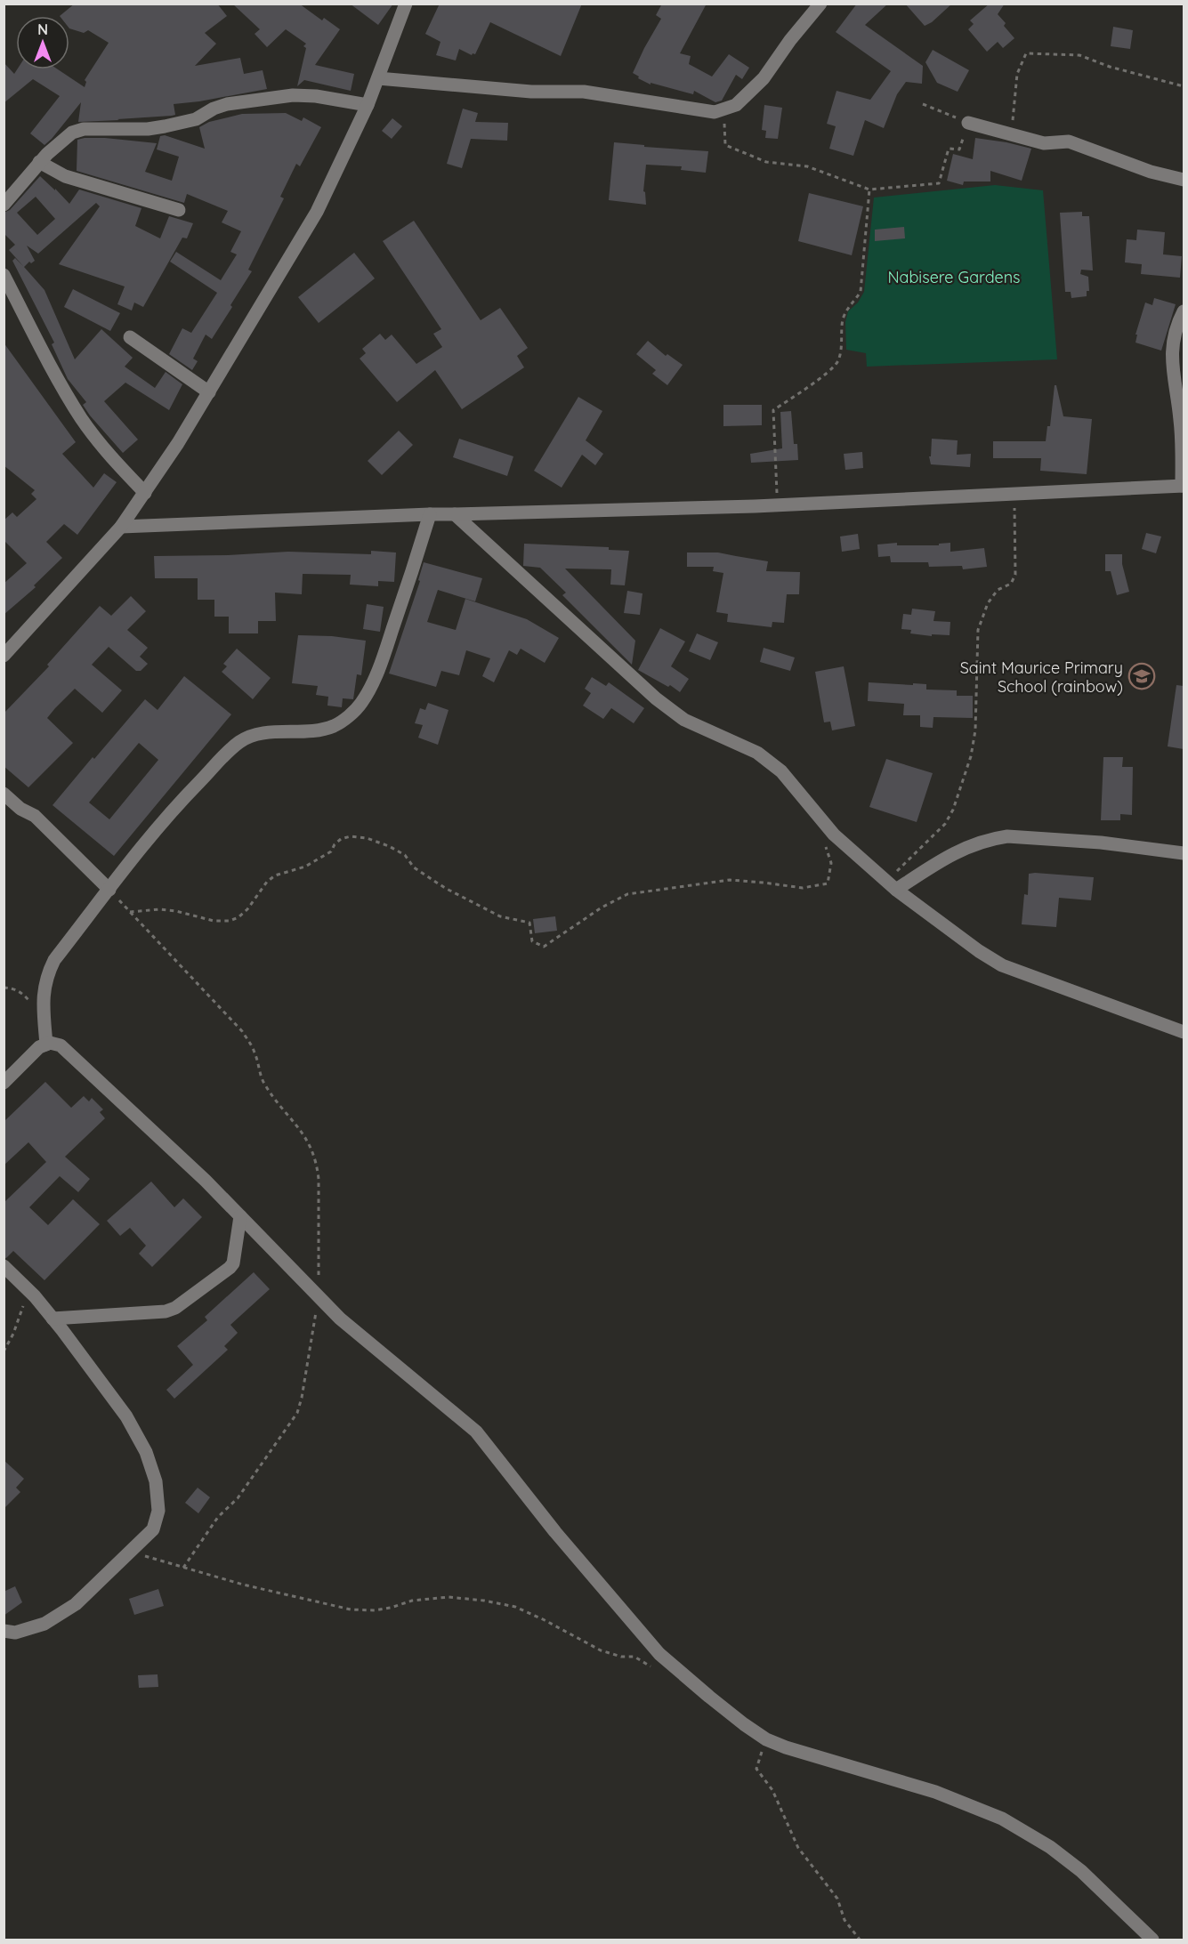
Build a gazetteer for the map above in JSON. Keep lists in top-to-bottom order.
{
  "parks": ["Nabisere Gardens"],
  "places": {
    "school or university": ["Saint Maurice Primary School (rainbow)"]
  },
  "north": "top"
}
